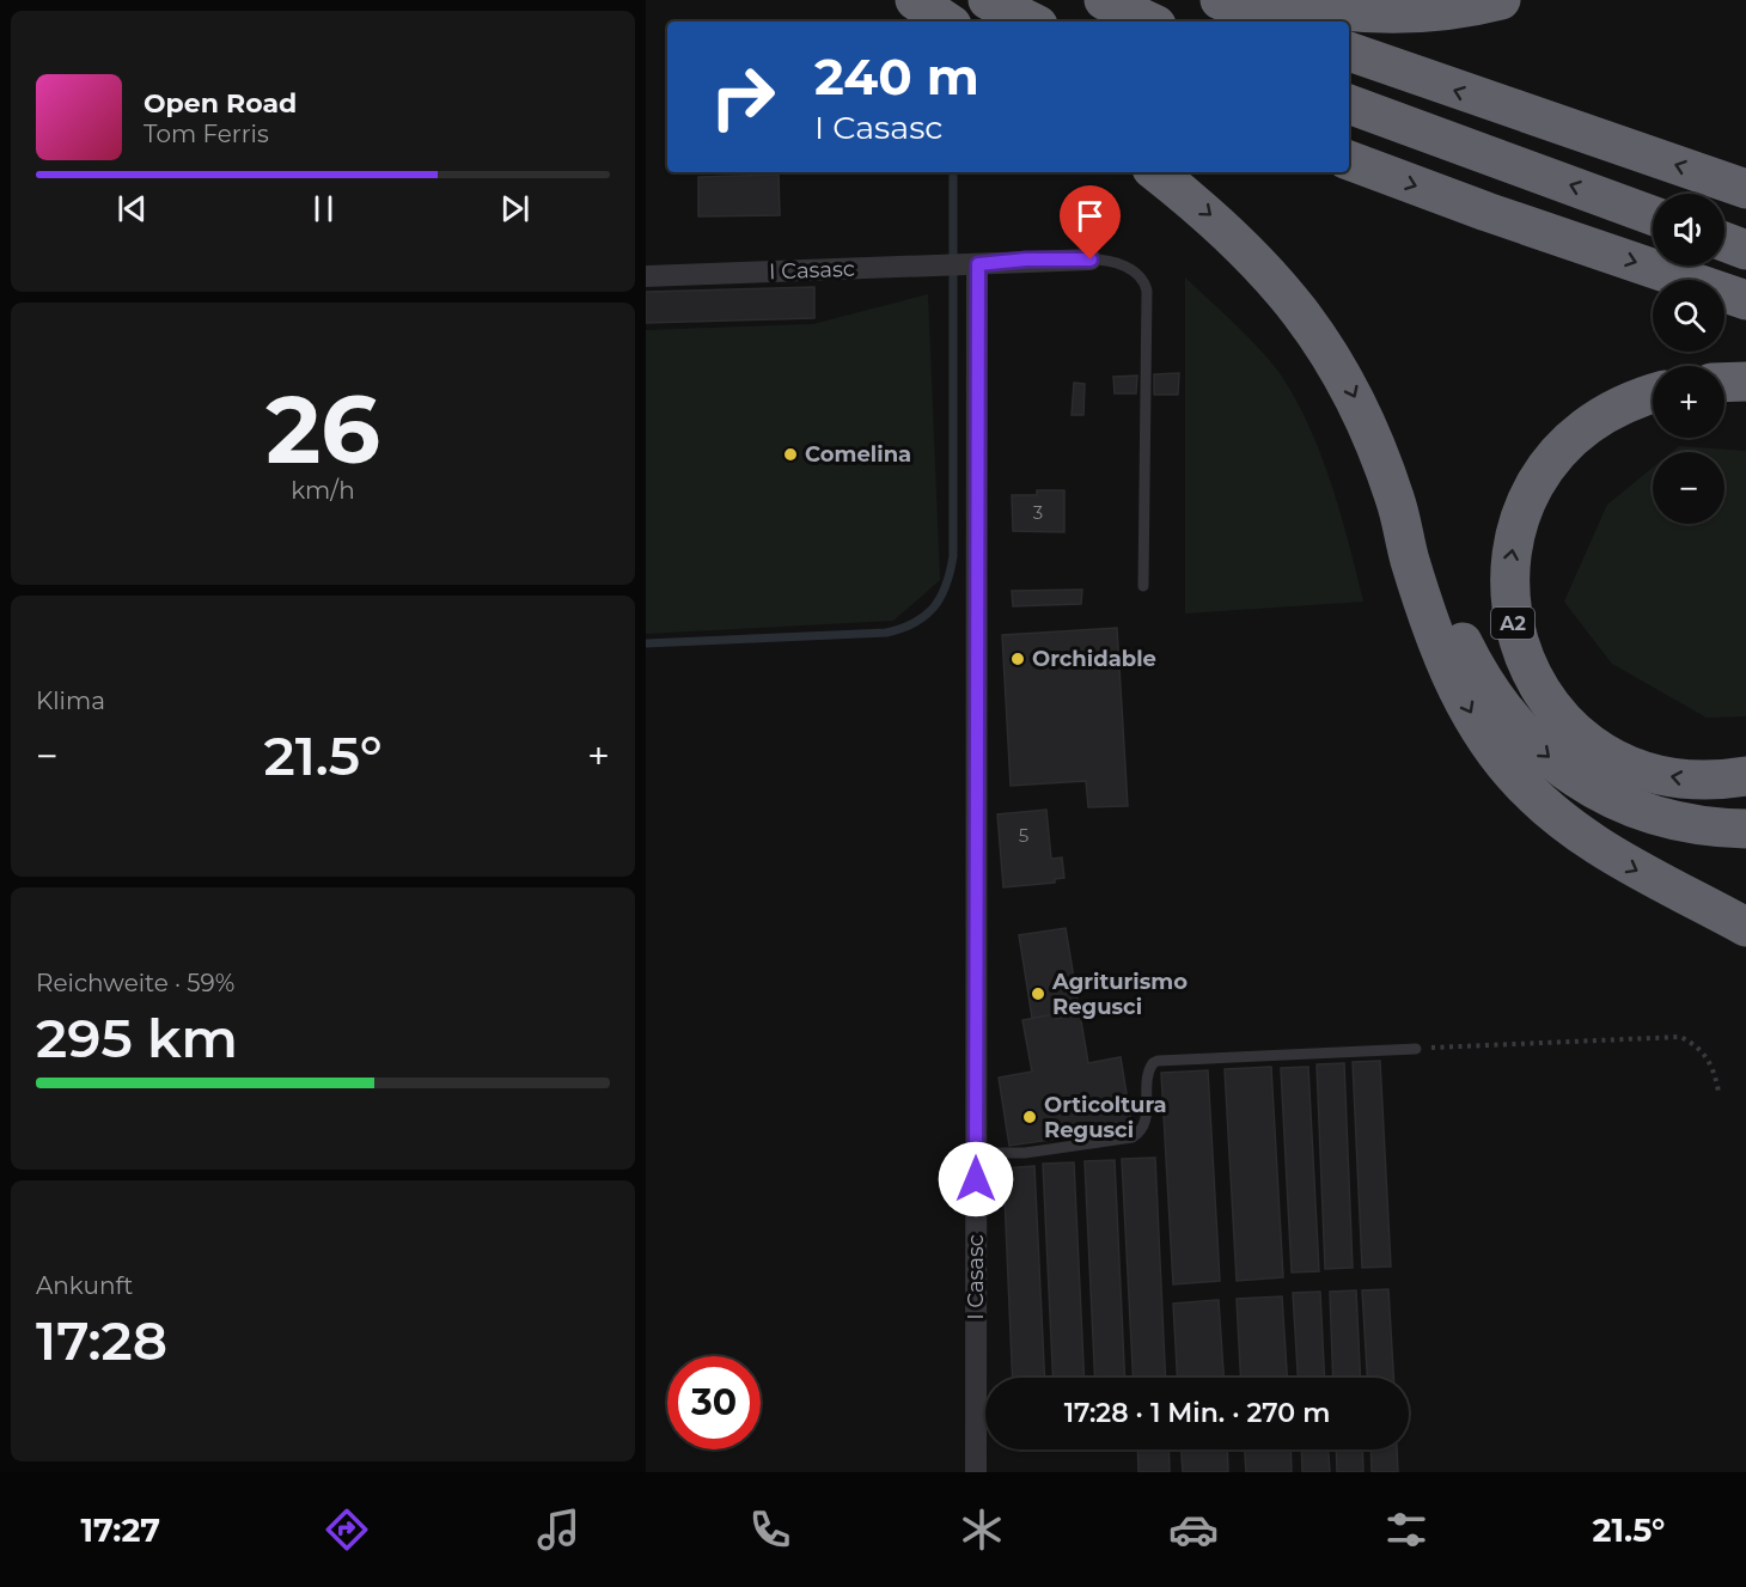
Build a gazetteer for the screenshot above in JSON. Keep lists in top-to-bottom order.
{
  "streets": {
    "highway": ["A2"],
    "street": ["I Casasc"]
  },
  "places": [
    "Comelina",
    "Orchidable",
    "Agriturismo Regusci",
    "Orticoltura Regusci"
  ],
  "house_numbers": ["3", "5"],
  "page": {
    "turn": ["240 m", "I Casasc"],
    "song": ["Open Road", "Tom Ferris"],
    "map_buttons": ["+", "−"],
    "tile": [
      ["26", "km/h"],
      "Klima",
      ["Reichweite · 59%", "295 km"],
      ["Ankunft", "17:28"]
    ],
    "heat": ["−", "21.5°", "+"],
    "limit": "30",
    "trip": "17:28 · 1 Min. · 270 m",
    "tabs": ["17:27", "21.5°"]
  }
}
